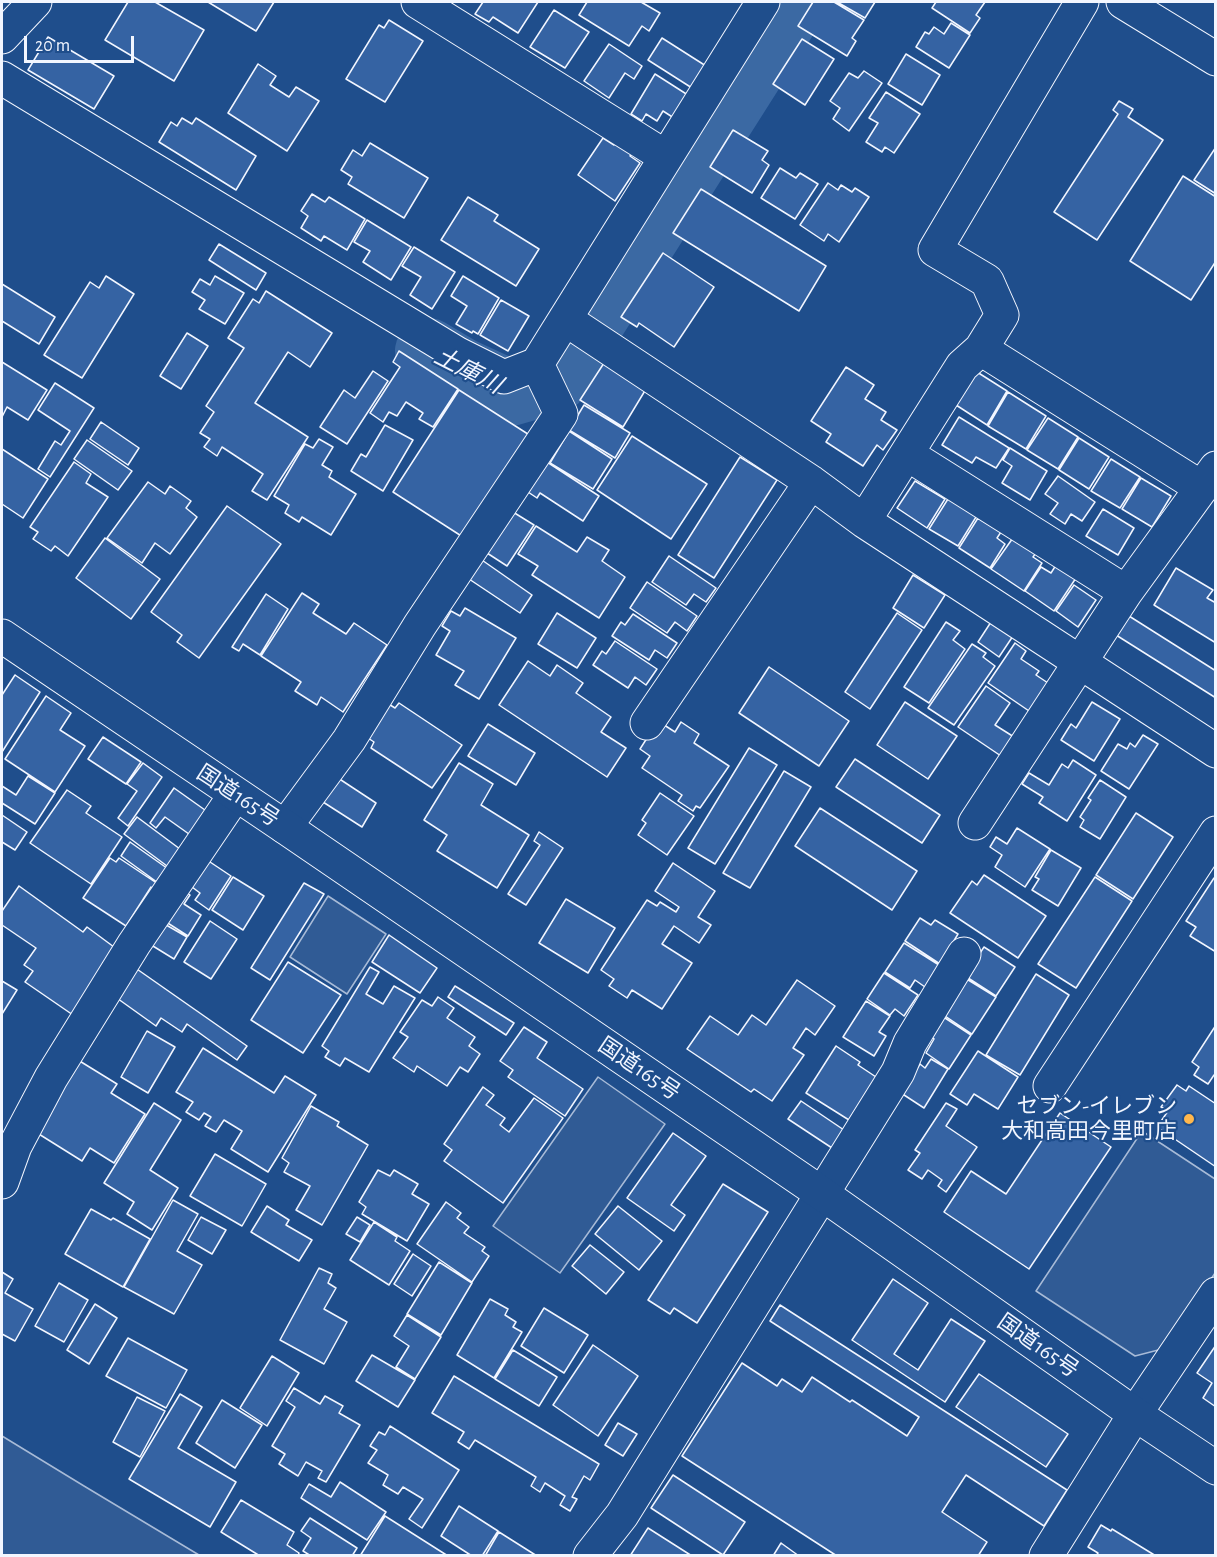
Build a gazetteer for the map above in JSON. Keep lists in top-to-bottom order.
{
  "streets": {
    "main road": ["国道165号"]
  },
  "water": ["土庫川"],
  "places": ["セブン-イレブン 大和高田今里町店"],
  "scale_bar": "20 m"
}
